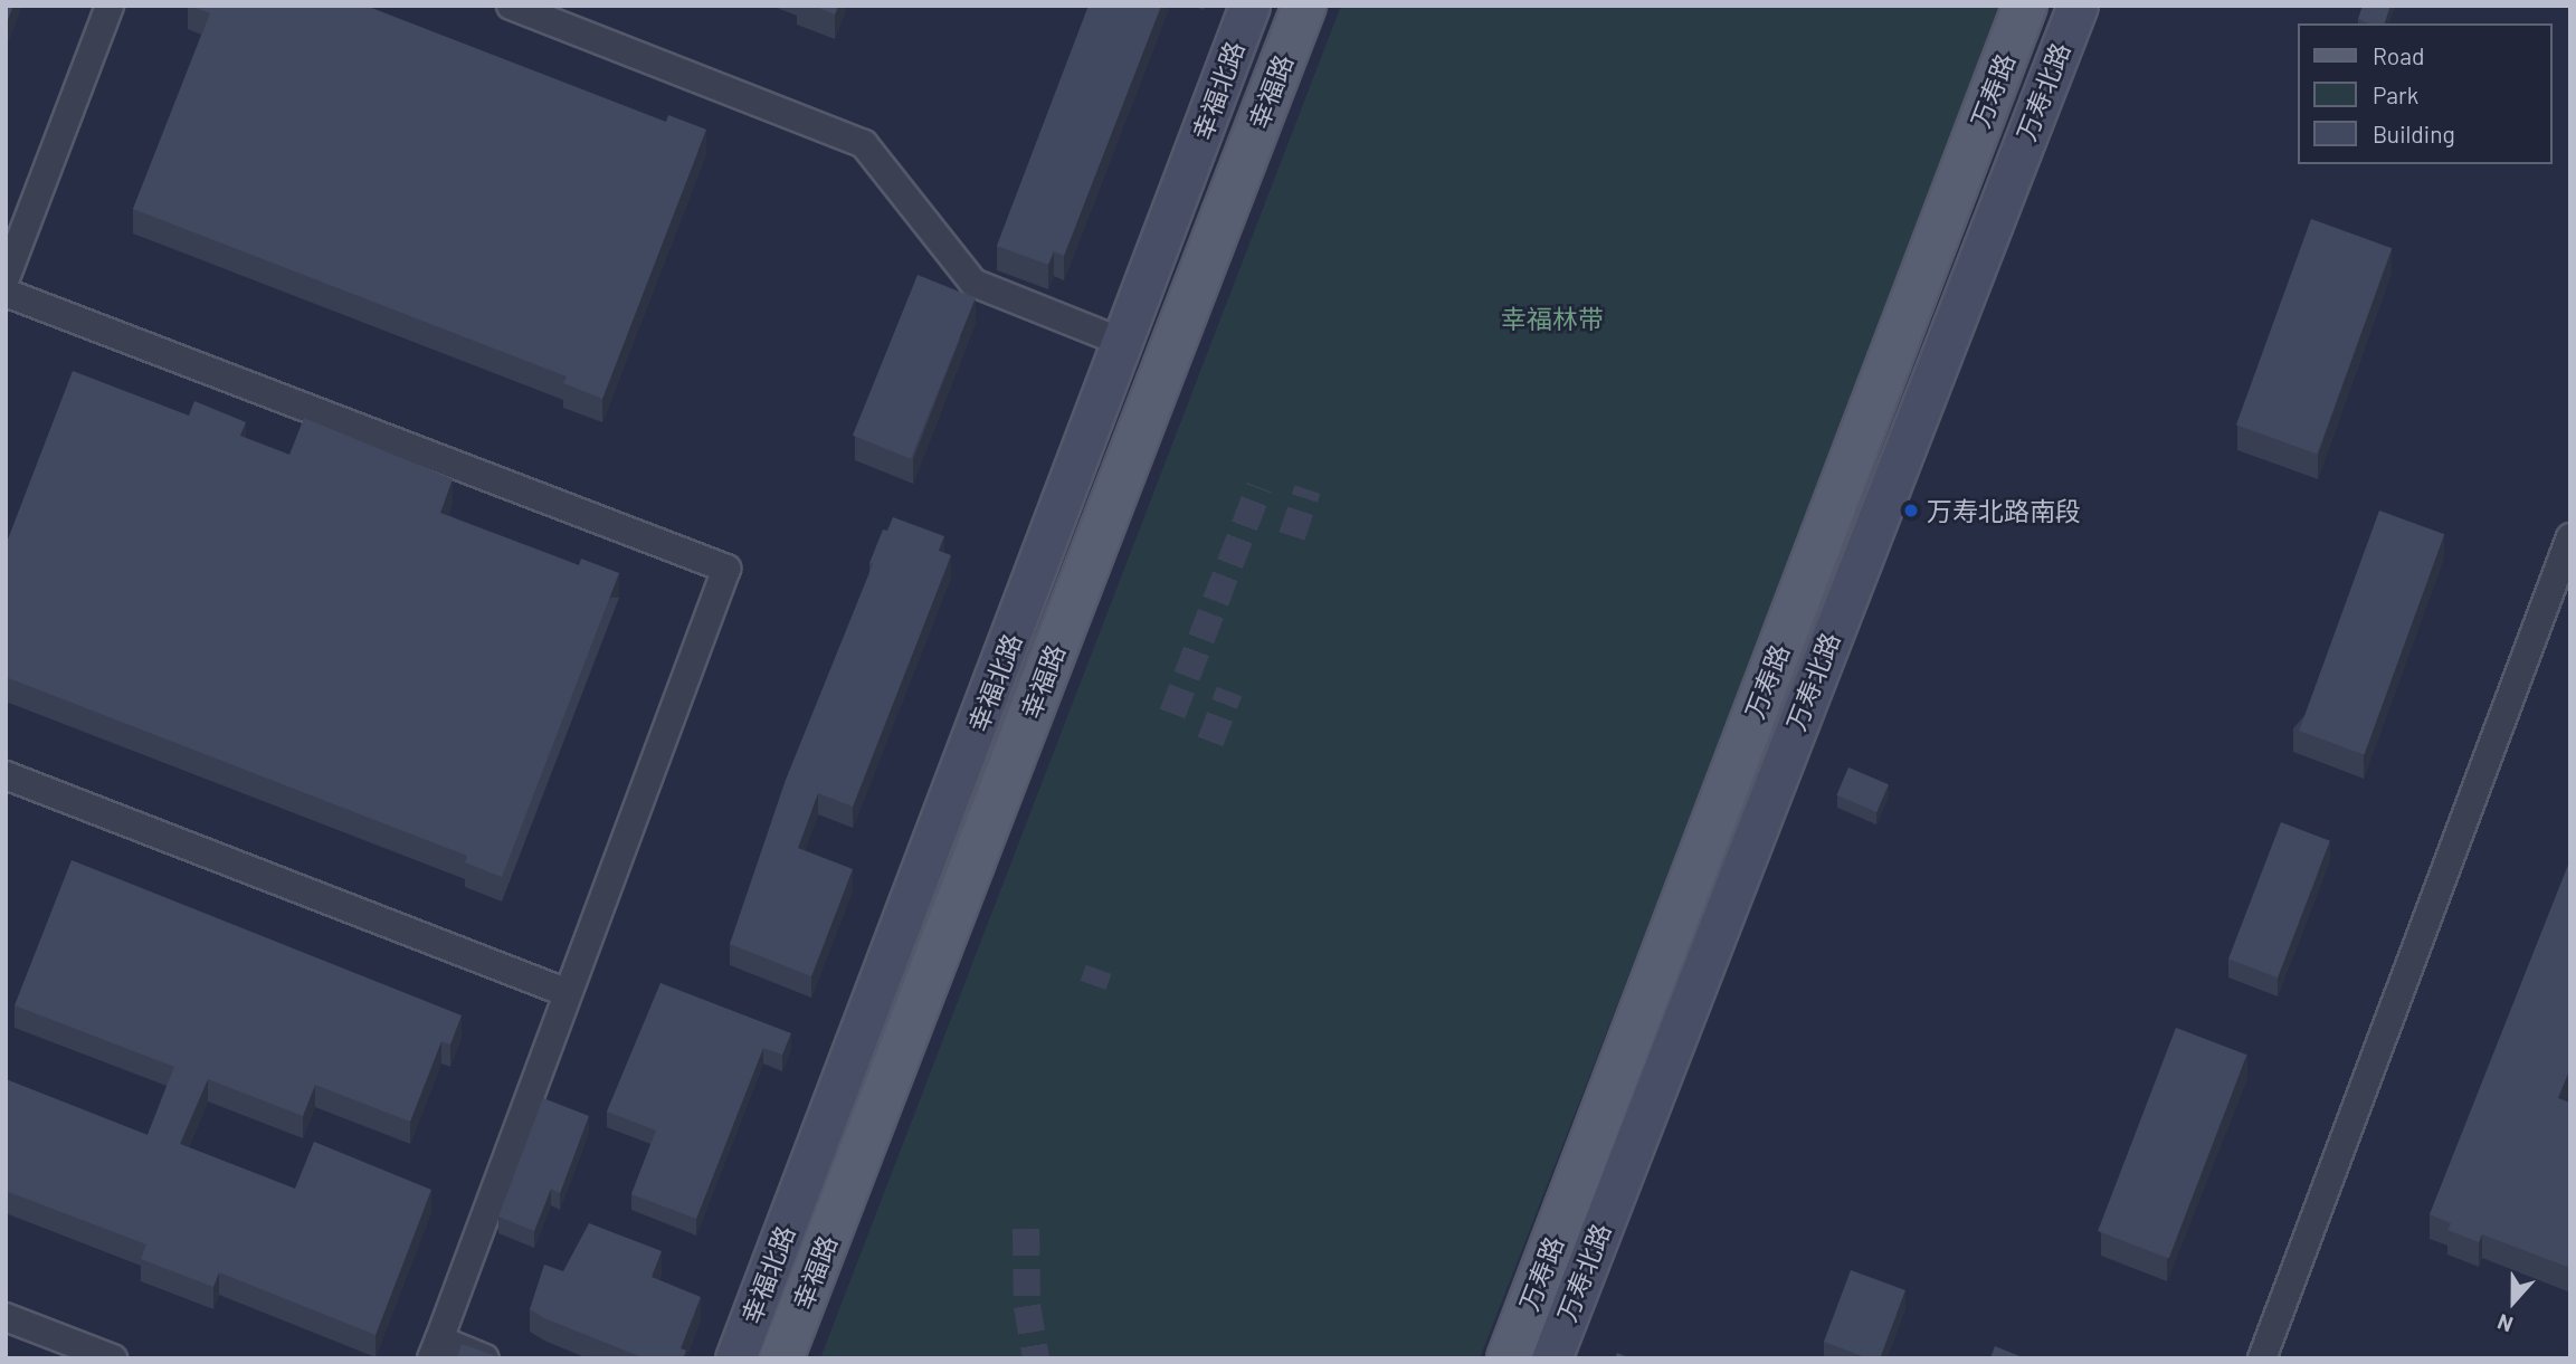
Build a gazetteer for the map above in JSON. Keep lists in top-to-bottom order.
{
  "streets": {
    "main road": [
      "幸福北路",
      "万寿路",
      "幸福路",
      "万寿北路"
    ]
  },
  "parks": ["幸福林带"],
  "places": ["万寿北路南段"],
  "legend": ["Road", "Park", "Building"],
  "north": "bottom"
}
